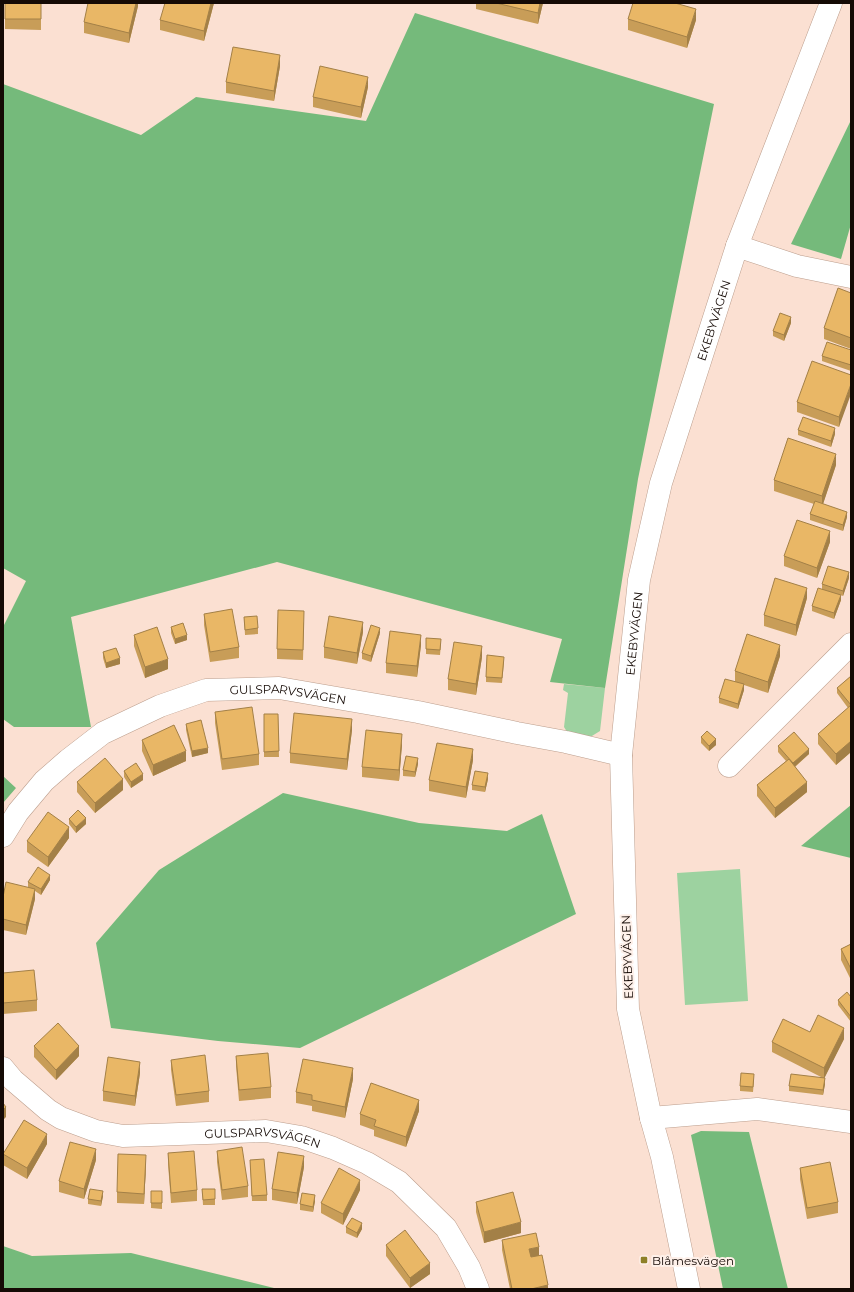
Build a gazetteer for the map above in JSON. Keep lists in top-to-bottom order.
{
  "streets": {
    "street": ["EKEBYVÄGEN", "GULSPARVSVÄGEN"]
  },
  "crossings": [
    ["EKEBYVÄGEN", "GULSPARVSVÄGEN"]
  ],
  "places": {
    "transit": ["Blåmesvägen"]
  }
}
